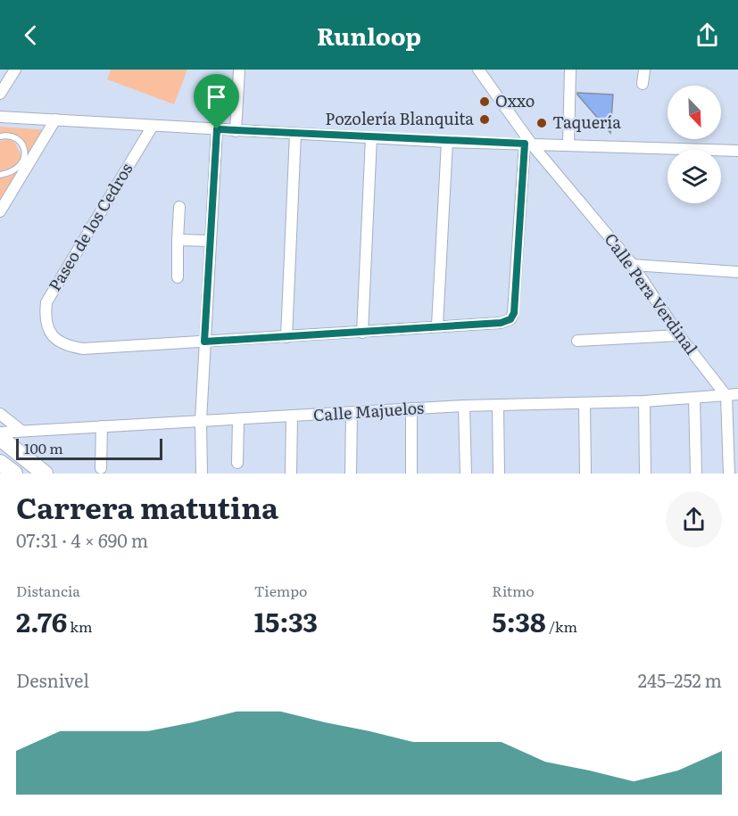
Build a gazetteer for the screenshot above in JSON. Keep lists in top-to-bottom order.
{
  "streets": {
    "street": ["Paseo de los Cedros", "Calle Pera Verdinal", "Calle Majuelos"]
  },
  "crossings": [
    ["Paseo de los Cedros", "Calle Pera Verdinal"],
    ["Calle Pera Verdinal", "Calle Majuelos"]
  ],
  "places": ["Oxxo", "Pozolería Blanquita", "Taquería"],
  "scale_bar": "100 m",
  "north": "bottom right",
  "page": {
    "header": "Runloop",
    "scale": "100 m",
    "heading": ["Carrera matutina", "07:31 · 4 × 690 m"],
    "stats": [
      ["Distancia", "2.76 km"],
      ["Tiempo", "15:33"],
      ["Ritmo", "5:38 /km"]
    ],
    "chart": ["Desnivel", "245–252 m"]
  }
}
